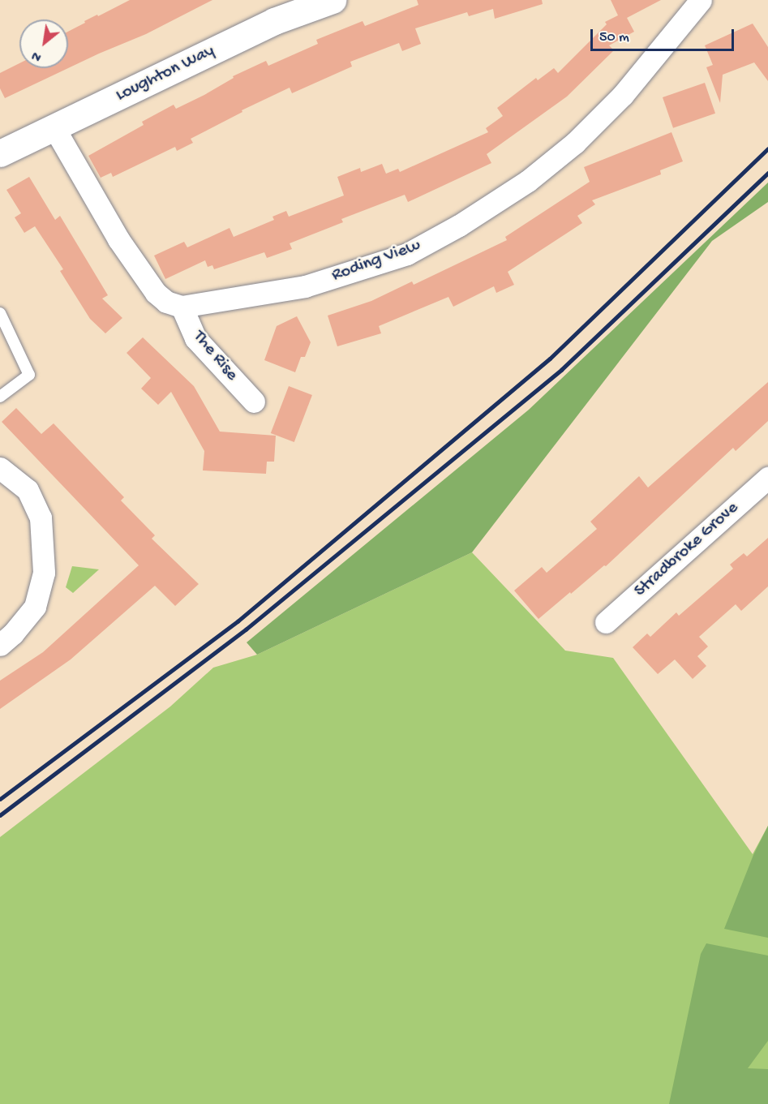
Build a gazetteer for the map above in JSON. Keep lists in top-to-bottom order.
{
  "streets": {
    "street": [
      "Loughton Way",
      "Roding View",
      "The Rise",
      "Stradbroke Grove"
    ]
  },
  "crossings": [
    ["Roding View", "The Rise"]
  ],
  "scale_bar": "50 m",
  "north": "bottom left"
}
